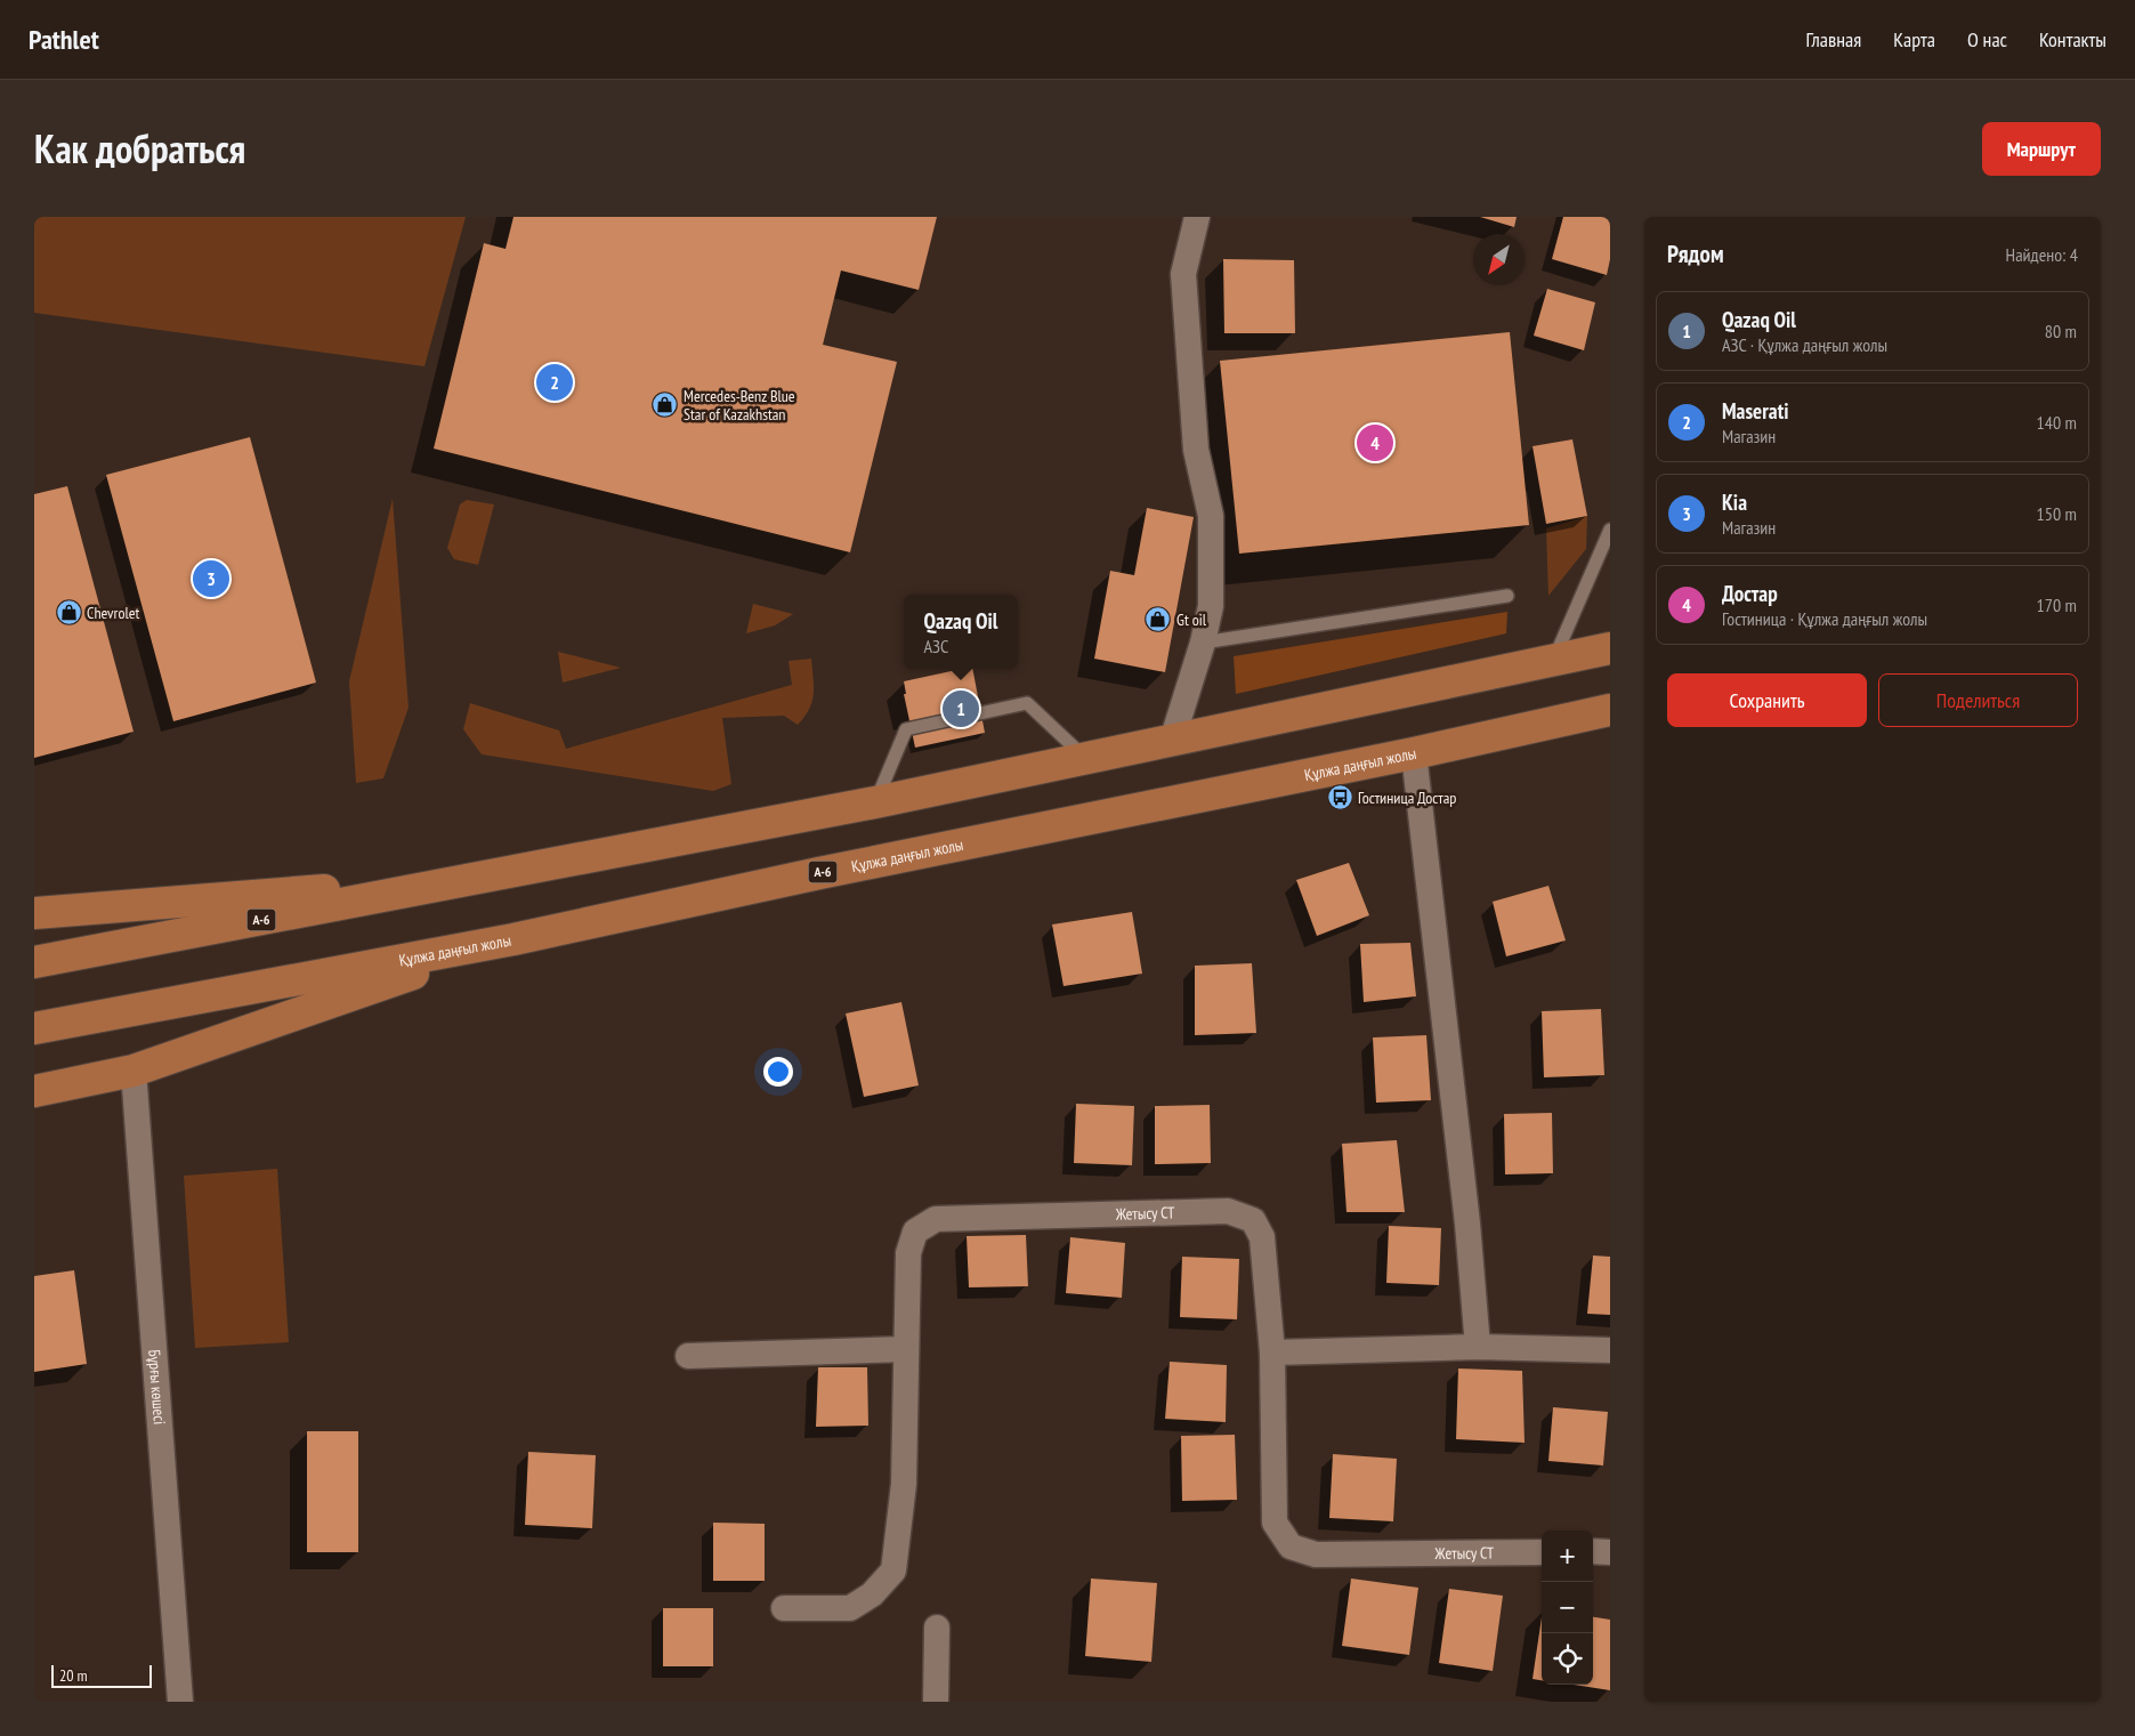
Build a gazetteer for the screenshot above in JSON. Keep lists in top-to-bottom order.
{
  "streets": {
    "main road": ["Құлжа даңғыл жолы", "A-6"],
    "street": ["Жетысу СТ", "Бұрғы көшесі"]
  },
  "places": {
    "shop": ["Mercedes-Benz Blue Star of Kazakhstan", "Chevrolet", "Gt oil"],
    "bus stop": ["Гостиница Достар"]
  },
  "scale_bar": "20 m",
  "north": "bottom left",
  "page": {
    "header": "Pathlet",
    "nav": [
      "Главная",
      "Карта",
      "О нас",
      "Контакты"
    ],
    "title": "Как добраться",
    "buttons": [
      "Маршрут",
      ["Сохранить", "Поделиться"]
    ],
    "heading": ["Рядом", "Найдено: 4"],
    "list": [
      {
        "mark": "1",
        "name": "Qazaq Oil",
        "note": "АЗС · Құлжа даңғыл жолы",
        "value": "80 m"
      },
      {
        "mark": "2",
        "name": "Maserati",
        "note": "Магазин",
        "value": "140 m"
      },
      {
        "mark": "3",
        "name": "Kia",
        "note": "Магазин",
        "value": "150 m"
      },
      {
        "mark": "4",
        "name": "Достар",
        "note": "Гостиница · Құлжа даңғыл жолы",
        "value": "170 m"
      }
    ],
    "pins": [
      "2",
      "4",
      "3",
      "1"
    ],
    "popup": ["Qazaq Oil", "АЗС"],
    "map_buttons": ["+", "−"],
    "scale": "20 m"
  }
}
